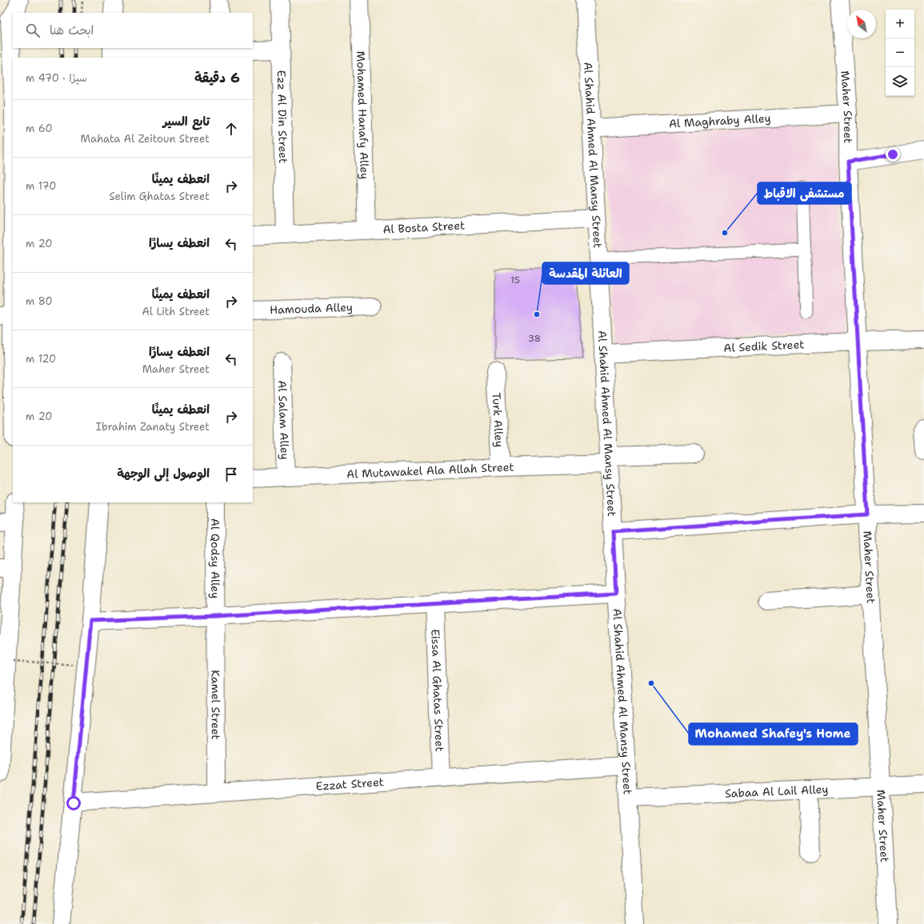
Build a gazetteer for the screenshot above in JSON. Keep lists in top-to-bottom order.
{
  "streets": {
    "street": [
      "Maher Street",
      "Mohamed Hanafy Alley",
      "Ezz Al Din Street",
      "Al Maghraby Alley",
      "Al Shahid Ahmed Al Mansy Street",
      "Al Bosta Street",
      "Hamouda Alley",
      "Al Sedik Street",
      "Turk Alley",
      "Al Salam Alley",
      "Al Mutawakel Ala Allah Street",
      "Al Qodsy Alley",
      "Eissa Al Ghatas Street",
      "Kamel Street",
      "Ezzat Street",
      "Sabaa Al Lail Alley"
    ]
  },
  "crossings": [
    ["Maher Street", "Al Maghraby Alley"],
    ["Maher Street", "Al Sedik Street"],
    ["Maher Street", "Sabaa Al Lail Alley"],
    ["Mohamed Hanafy Alley", "Al Bosta Street"],
    ["Ezz Al Din Street", "Al Bosta Street"],
    ["Al Maghraby Alley", "Al Shahid Ahmed Al Mansy Street"],
    ["Al Shahid Ahmed Al Mansy Street", "Al Bosta Street"],
    ["Al Shahid Ahmed Al Mansy Street", "Al Sedik Street"],
    ["Al Shahid Ahmed Al Mansy Street", "Al Mutawakel Ala Allah Street"],
    ["Al Shahid Ahmed Al Mansy Street", "Ezzat Street"],
    ["Al Shahid Ahmed Al Mansy Street", "Sabaa Al Lail Alley"],
    ["Turk Alley", "Al Mutawakel Ala Allah Street"],
    ["Al Salam Alley", "Al Mutawakel Ala Allah Street"],
    ["Al Qodsy Alley", "Kamel Street"],
    ["Eissa Al Ghatas Street", "Ezzat Street"],
    ["Kamel Street", "Ezzat Street"]
  ],
  "places": ["مستشفى الاقباط", "العائلة المقدسة", "Mohamed Shafey's Home"],
  "house_numbers": ["15", "38"],
  "north": "top left",
  "page": {
    "map_buttons": ["+", "−"],
    "search": "ابحث هنا",
    "heading": ["6 دقيقة", "سيرًا · 470 m"],
    "list": [
      ["تابع السير", "Mahata Al Zeitoun Street", "60 m"],
      ["انعطف يمينًا", "Selim Ghatas Street", "170 m"],
      ["انعطف يسارًا", "20 m"],
      ["انعطف يمينًا", "Al Lith Street", "80 m"],
      ["انعطف يسارًا", "Maher Street", "120 m"],
      ["انعطف يمينًا", "Ibrahim Zanaty Street", "20 m"],
      "الوصول إلى الوجهة"
    ]
  }
}
